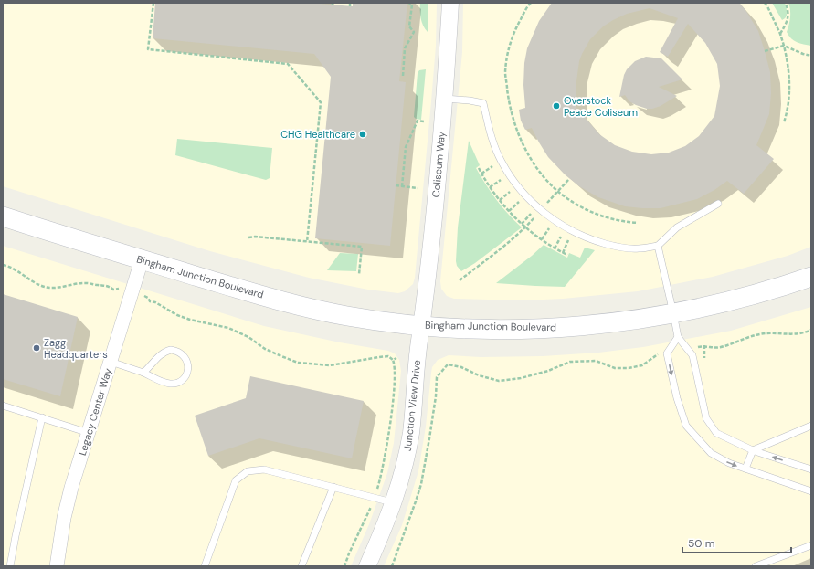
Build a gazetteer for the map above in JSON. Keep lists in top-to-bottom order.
{
  "streets": {
    "main road": ["Bingham Junction Boulevard"],
    "street": ["Coliseum Way", "Junction View Drive", "Legacy Center Way"]
  },
  "crossings": [
    ["Coliseum Way", "Bingham Junction Boulevard"],
    ["Coliseum Way", "Junction View Drive"],
    ["Bingham Junction Boulevard", "Junction View Drive"],
    ["Bingham Junction Boulevard", "Legacy Center Way"]
  ],
  "places": ["Overstock Peace Coliseum", "CHG Healthcare", "Zagg Headquarters"],
  "scale_bar": "50 m"
}
